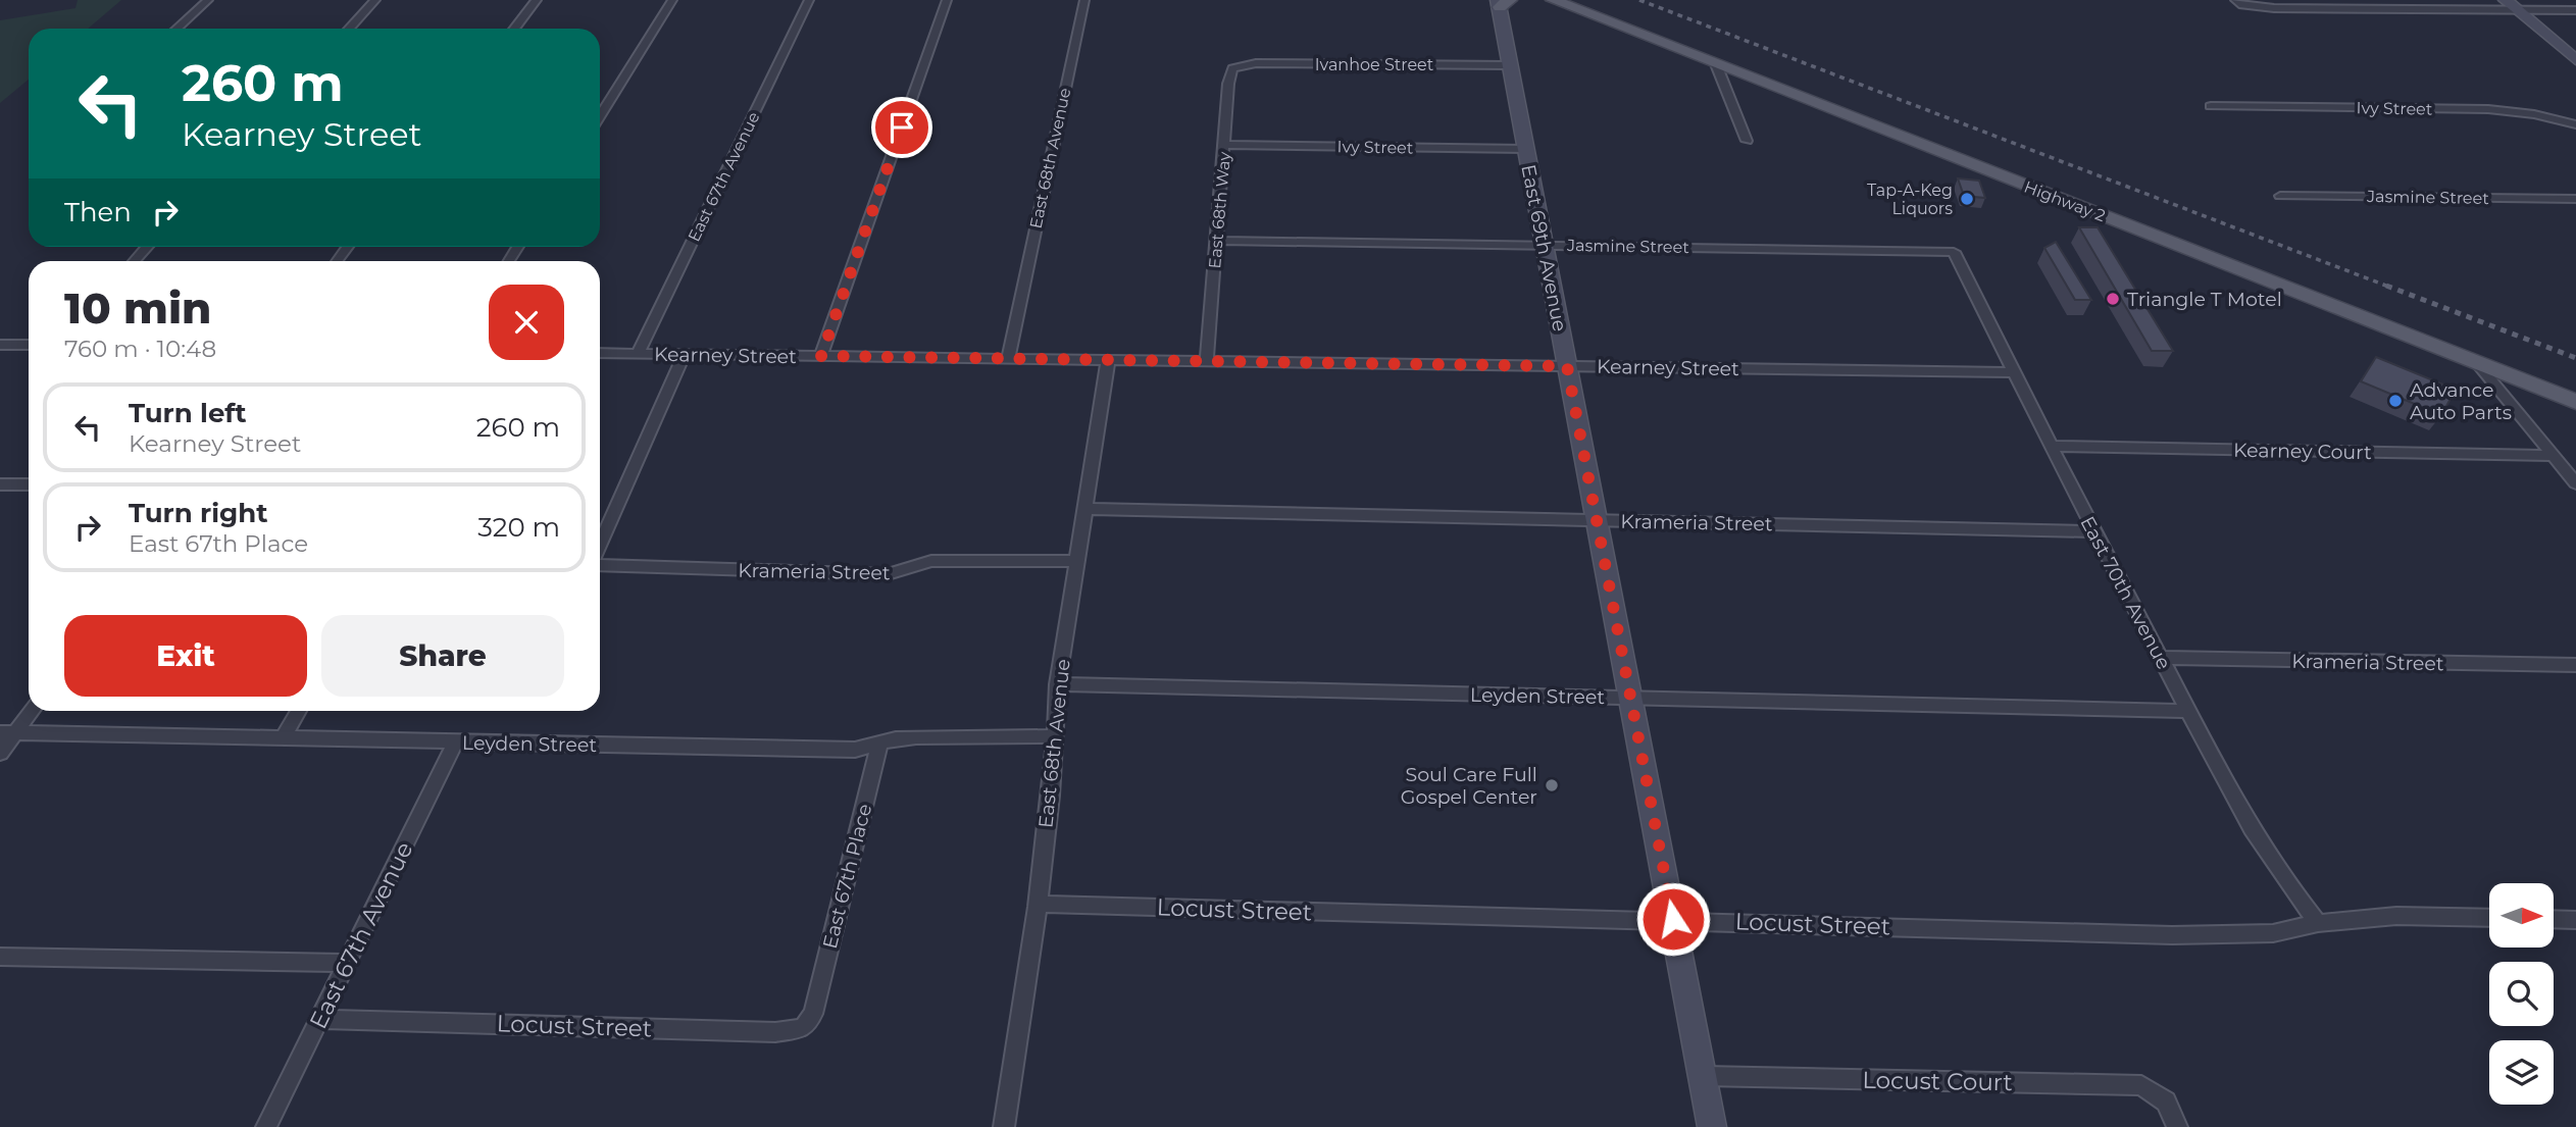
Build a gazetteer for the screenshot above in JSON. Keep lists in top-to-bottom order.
{
  "streets": {
    "main road": ["Highway 2"],
    "street": [
      "Ivanhoe Street",
      "Ivy Street",
      "East 68th Avenue",
      "East 67th Avenue",
      "Jasmine Street",
      "East 68th Way",
      "East 69th Avenue",
      "Kearney Street",
      "Kearney Court",
      "Krameria Street",
      "East 70th Avenue",
      "Leyden Street",
      "East 67th Place",
      "Locust Street",
      "Locust Court"
    ]
  },
  "crossings": [
    ["Ivanhoe Street", "East 68th Way"],
    ["Ivanhoe Street", "East 69th Avenue"],
    ["Ivy Street", "East 68th Way"],
    ["Ivy Street", "East 69th Avenue"],
    ["East 68th Avenue", "Kearney Street"],
    ["East 68th Avenue", "Krameria Street"],
    ["East 68th Avenue", "Leyden Street"],
    ["East 68th Avenue", "Locust Street"],
    ["East 67th Avenue", "Kearney Street"],
    ["East 67th Avenue", "Leyden Street"],
    ["East 67th Avenue", "Locust Street"],
    ["Jasmine Street", "East 68th Way"],
    ["Jasmine Street", "East 69th Avenue"],
    ["Jasmine Street", "East 70th Avenue"],
    ["East 68th Way", "Kearney Street"],
    ["East 69th Avenue", "Kearney Street"],
    ["East 69th Avenue", "Krameria Street"],
    ["East 69th Avenue", "Leyden Street"],
    ["East 69th Avenue", "Locust Street"],
    ["East 69th Avenue", "Locust Court"],
    ["Kearney Street", "East 70th Avenue"],
    ["Kearney Court", "East 70th Avenue"],
    ["Krameria Street", "East 70th Avenue"],
    ["East 70th Avenue", "Leyden Street"],
    ["East 70th Avenue", "Locust Street"],
    ["Leyden Street", "East 67th Place"],
    ["East 67th Place", "Locust Street"]
  ],
  "places": [
    "Tap-A-Keg Liquors",
    "Triangle T Motel",
    "Advance Auto Parts",
    "Soul Care Full Gospel Center"
  ],
  "north": "right",
  "page": {
    "turn": ["260 m", "Kearney Street"],
    "then": "Then",
    "heading": ["10 min", "760 m · 10:48"],
    "list": [
      {
        "name": "Turn left",
        "note": "Kearney Street",
        "value": "260 m"
      },
      {
        "name": "Turn right",
        "note": "East 67th Place",
        "value": "320 m"
      }
    ],
    "buttons": ["Exit", "Share"]
  }
}
